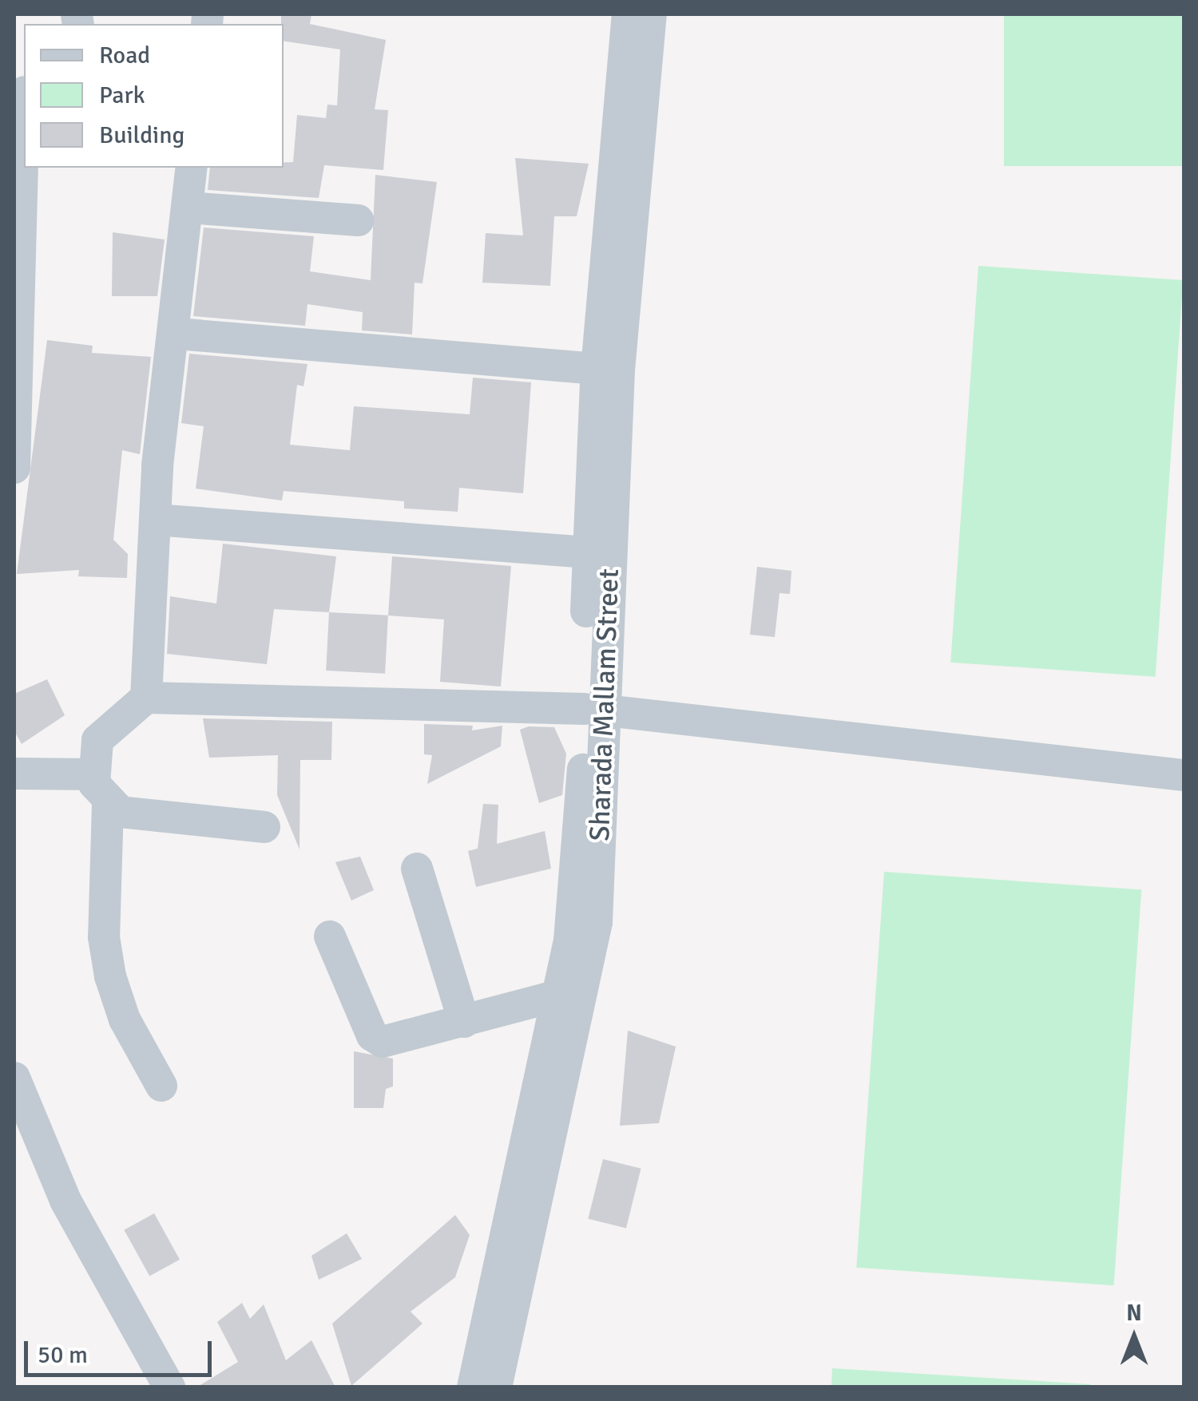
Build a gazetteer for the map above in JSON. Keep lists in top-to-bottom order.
{
  "streets": {
    "street": ["Sharada Mallam Street"]
  },
  "legend": ["Road", "Park", "Building"],
  "scale_bar": "50 m",
  "north": "top"
}
